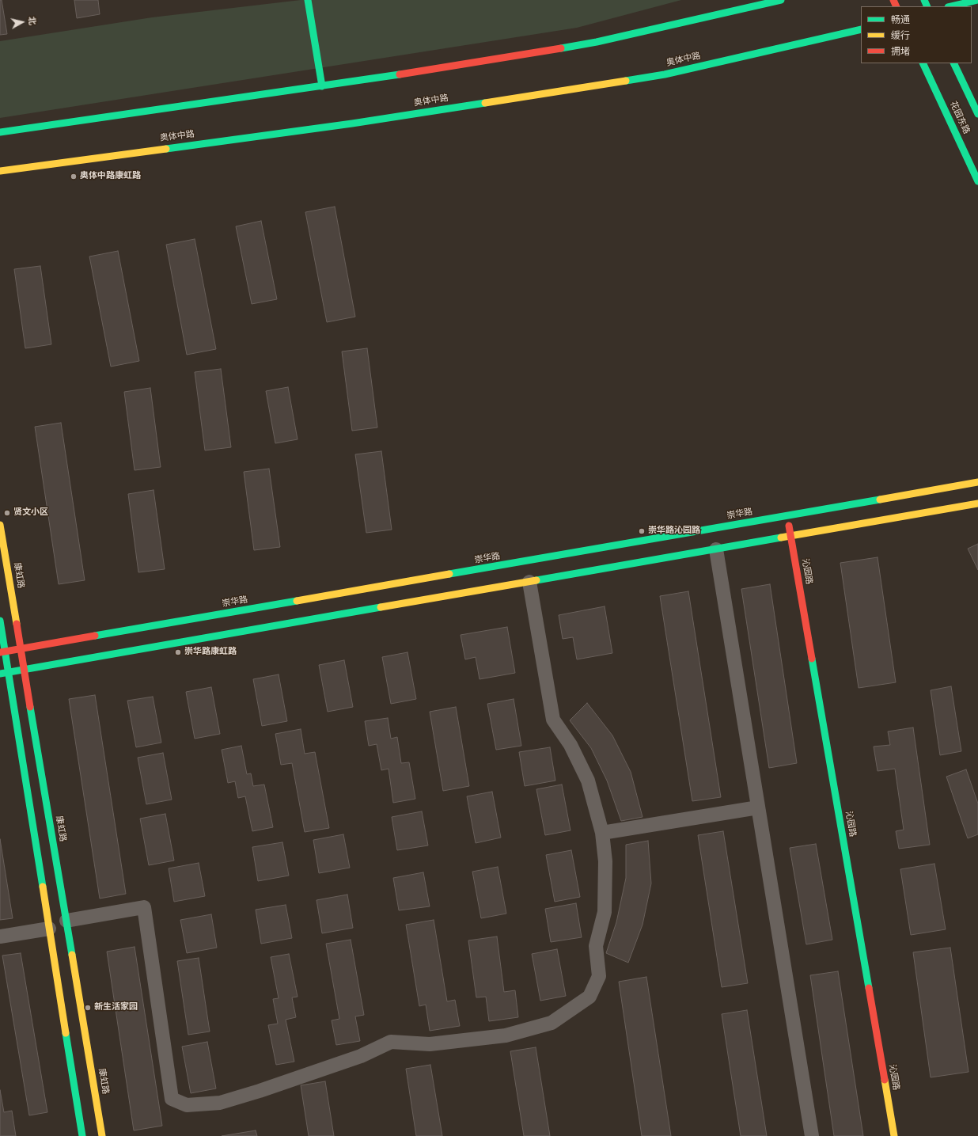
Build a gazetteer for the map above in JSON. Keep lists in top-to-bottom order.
{
  "streets": {
    "main road": [
      "奥体中路",
      "花园东路",
      "崇华路",
      "沁园路",
      "康虹路"
    ]
  },
  "crossings": [
    ["崇华路", "沁园路"],
    ["崇华路", "康虹路"]
  ],
  "places": [
    "奥体中路康虹路",
    "贤文小区",
    "崇华路沁园路",
    "崇华路康虹路",
    "新生活家园"
  ],
  "legend": ["畅通", "缓行", "拥堵"],
  "north": "right"
}
